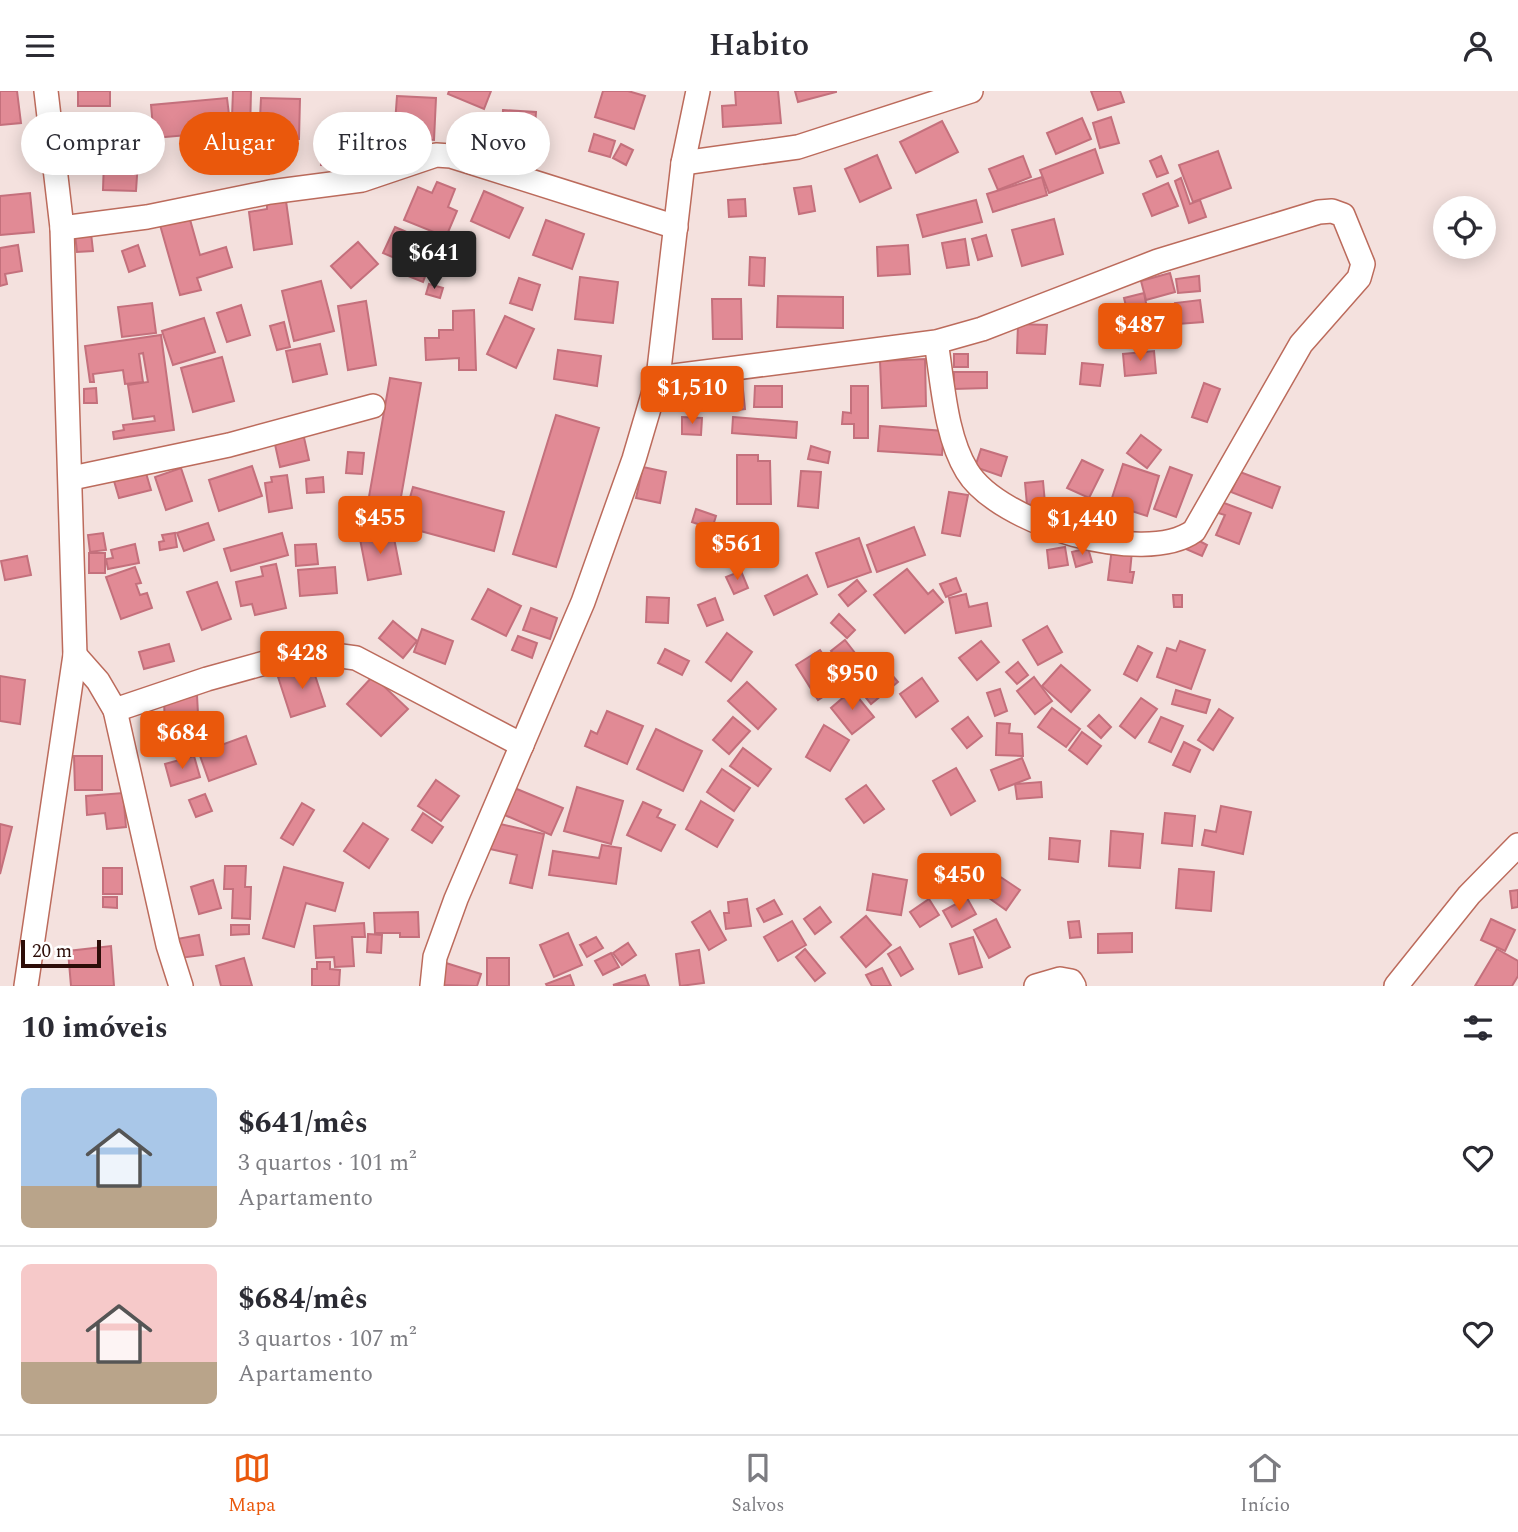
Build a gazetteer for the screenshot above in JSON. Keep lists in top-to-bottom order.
{
  "scale_bar": "20 m",
  "page": {
    "header": "Habito",
    "chip": [
      "Comprar",
      "Alugar",
      "Filtros",
      "Novo"
    ],
    "price": [
      "$641",
      "$487",
      "$1,510",
      "$455",
      "$1,440",
      "$561",
      "$428",
      "$950",
      "$684",
      "$450"
    ],
    "scale": "20 m",
    "heading": "10 imóveis",
    "list": [
      {
        "name": "$641/mês",
        "note": "3 quartos · 101 m² · Apartamento"
      },
      {
        "name": "$684/mês",
        "note": "3 quartos · 107 m² · Apartamento"
      }
    ],
    "tabs": ["Mapa", "Salvos", "Início"]
  }
}
